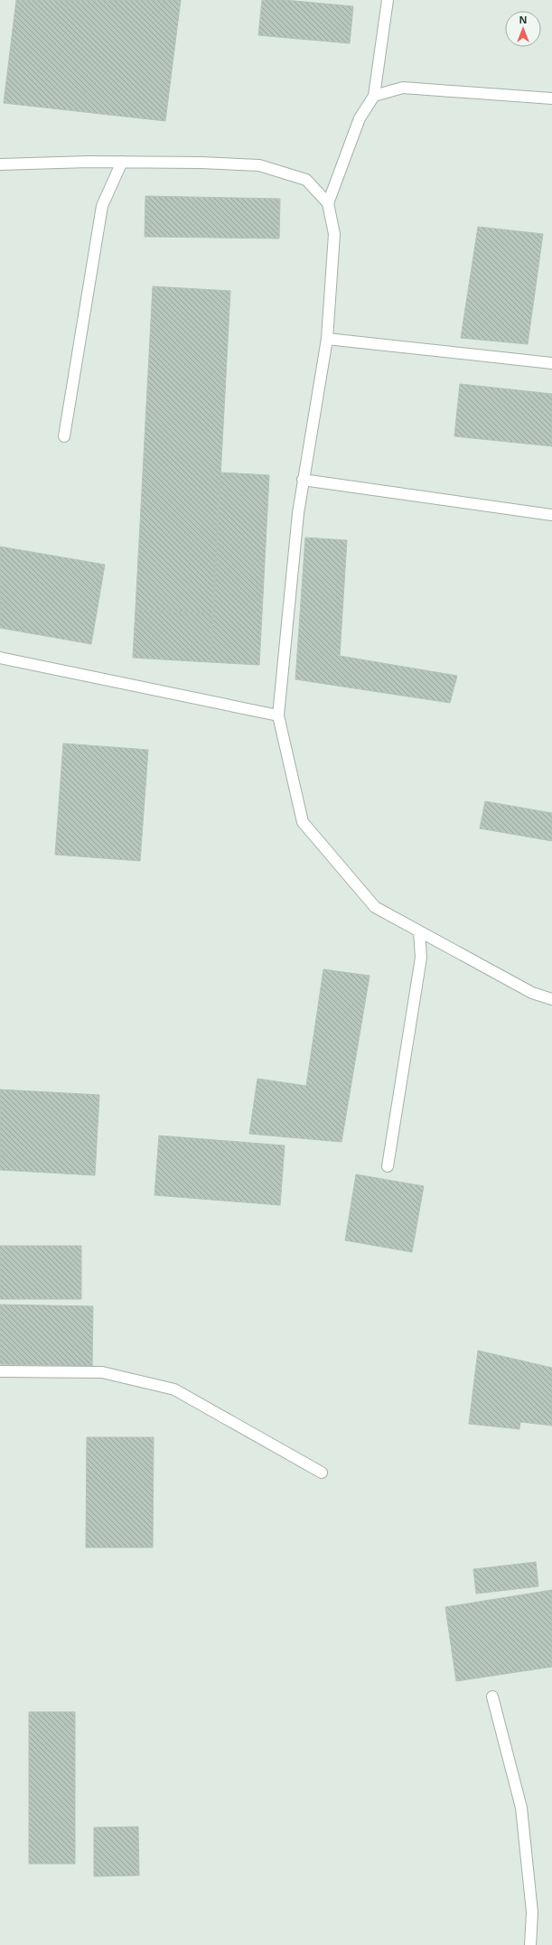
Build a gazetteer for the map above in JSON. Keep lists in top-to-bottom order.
{
  "north": "top"
}
